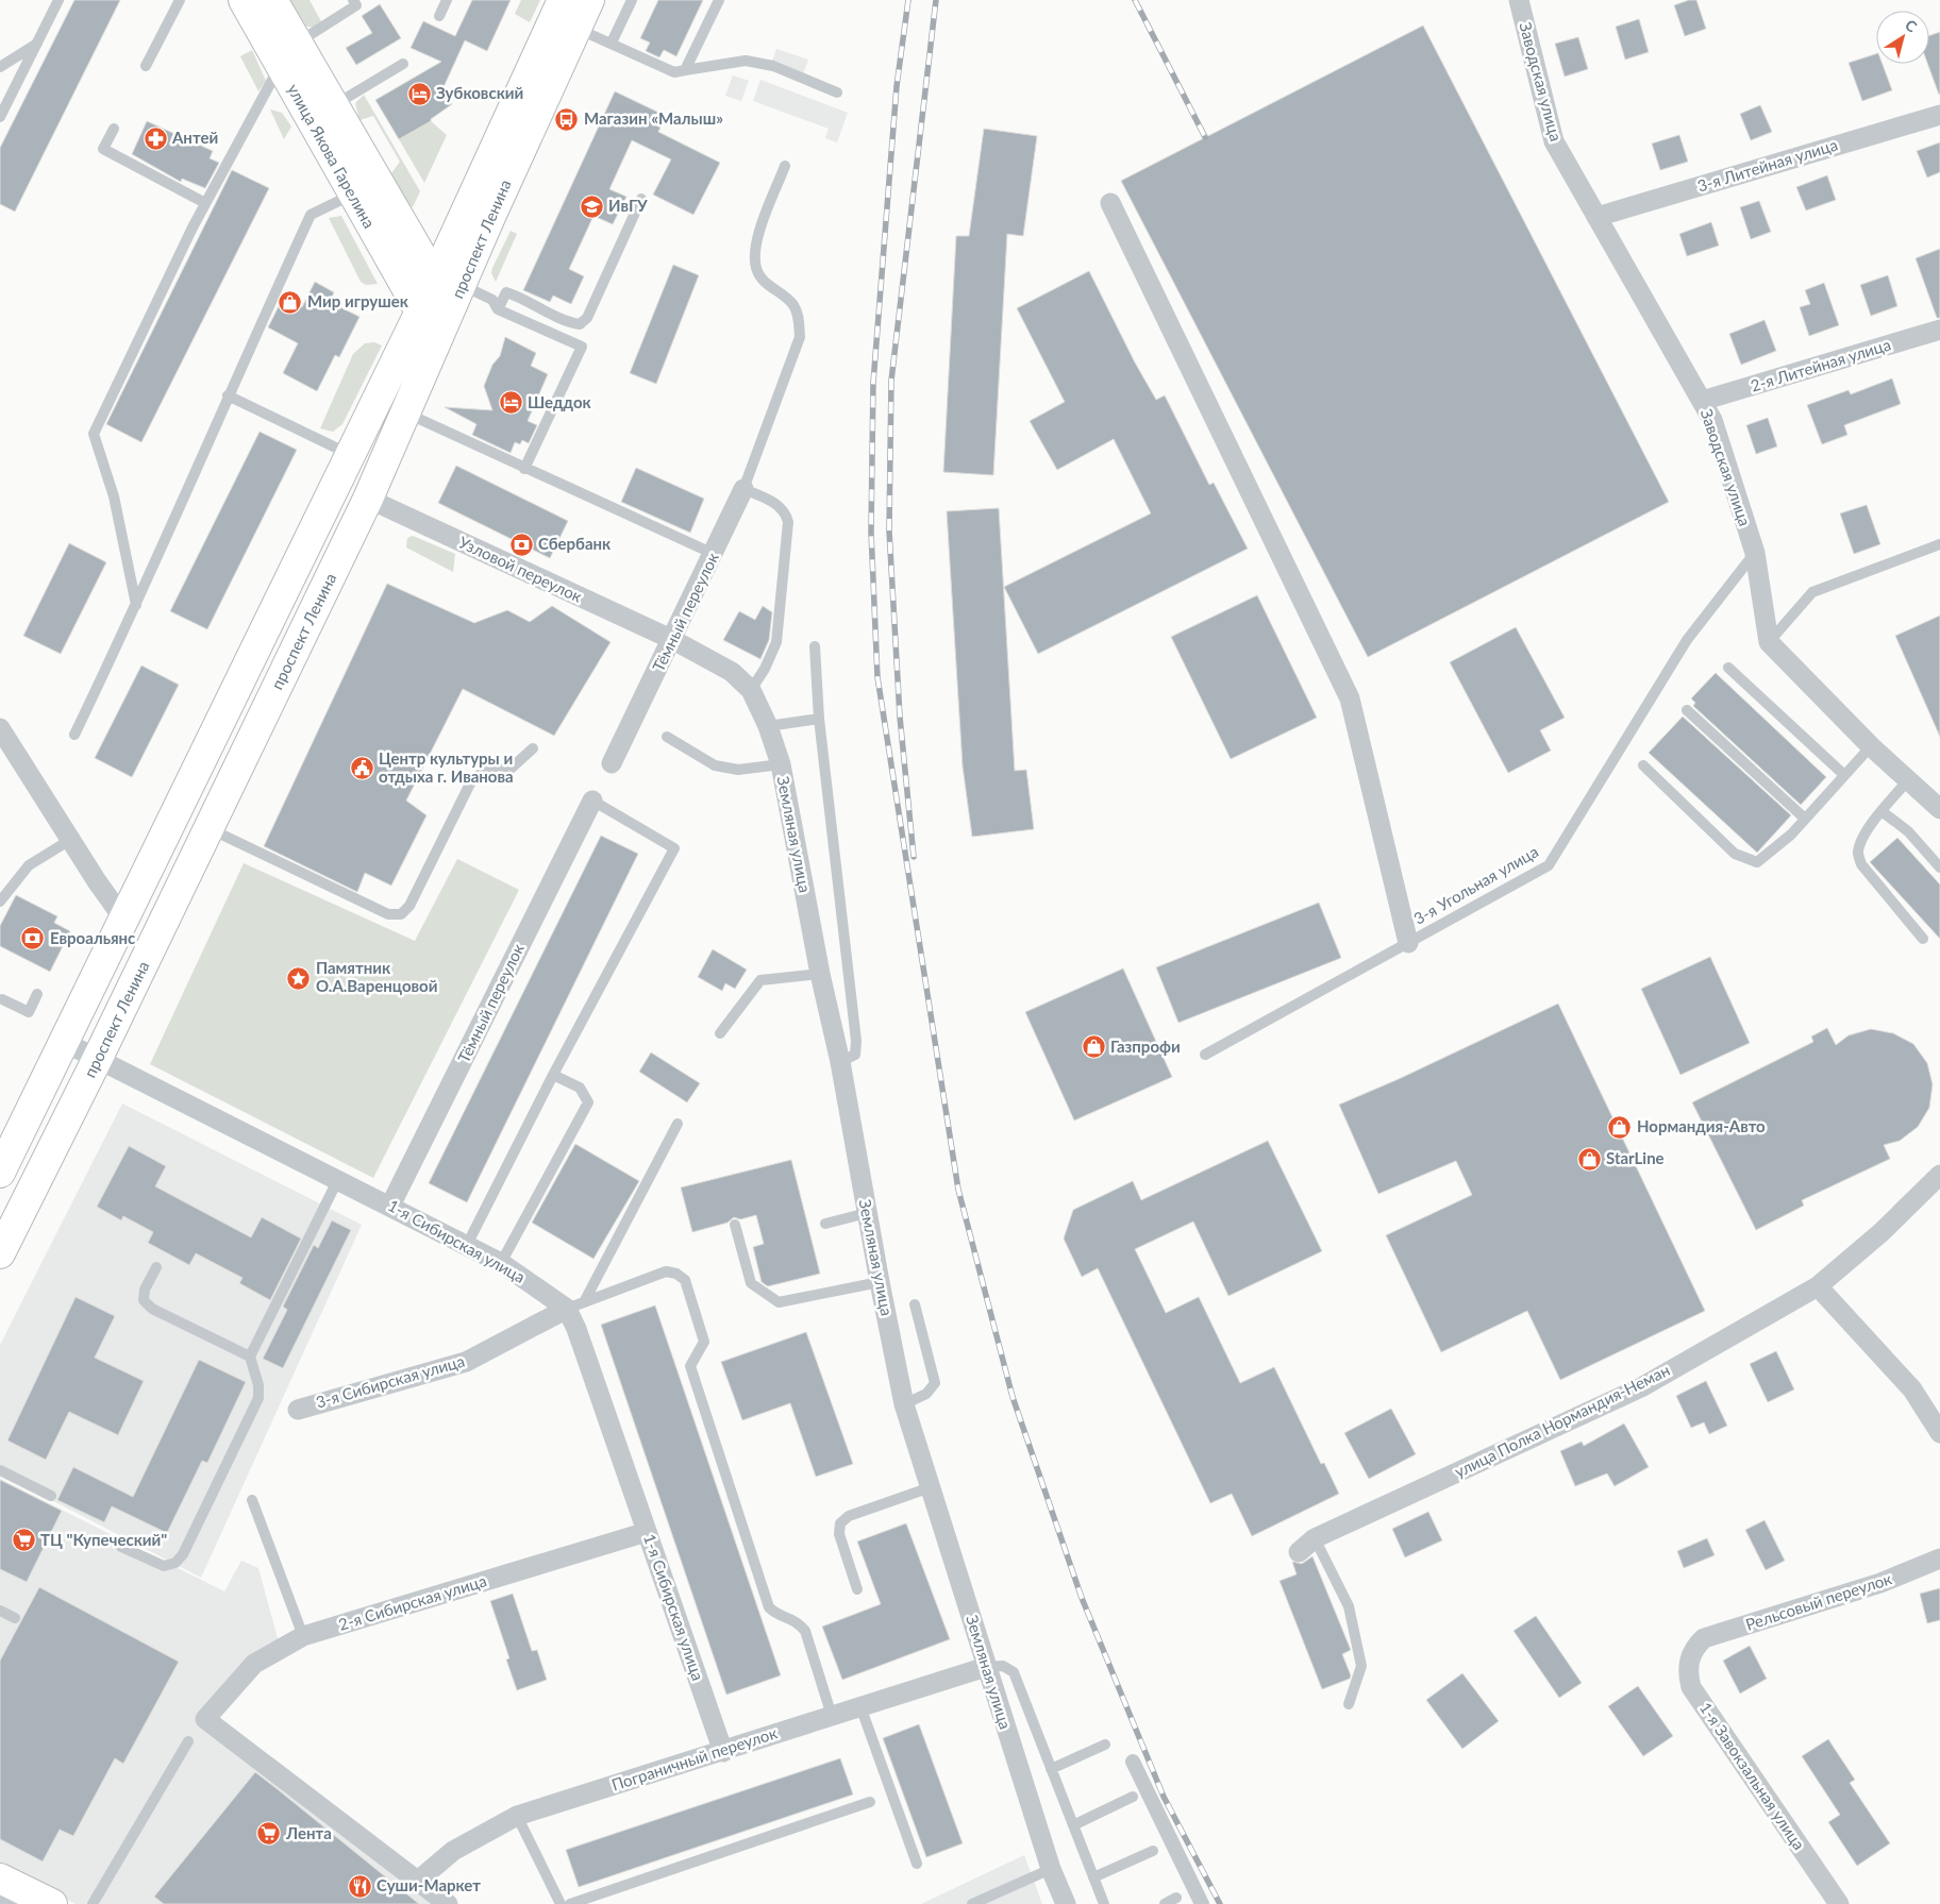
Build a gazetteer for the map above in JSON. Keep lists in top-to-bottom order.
{
  "streets": {
    "main road": ["улица Якова Гарелина", "проспект Ленина"],
    "street": [
      "Заводская улица",
      "3-я Литейная улица",
      "2-я Литейная улица",
      "Узловой переулок",
      "Тёмный переулок",
      "Земляная улица",
      "1-я Сибирская улица",
      "3-я Сибирская улица",
      "улица Полка Нормандия-Неман",
      "Рельсовый переулок",
      "2-я Сибирская улица",
      "Пограничный переулок",
      "1-я Завокзальная улица"
    ],
    "lane": ["3-я Угольная улица"]
  },
  "crossings": [
    ["Заводская улица", "3-я Литейная улица"],
    ["Заводская улица", "2-я Литейная улица"],
    ["Заводская улица", "3-я Угольная улица"],
    ["улица Якова Гарелина", "проспект Ленина"],
    ["проспект Ленина", "Узловой переулок"],
    ["проспект Ленина", "1-я Сибирская улица"],
    ["Узловой переулок", "Тёмный переулок"],
    ["Узловой переулок", "Земляная улица"],
    ["Тёмный переулок", "Земляная улица"],
    ["Тёмный переулок", "1-я Сибирская улица"],
    ["Земляная улица", "Пограничный переулок"],
    ["1-я Сибирская улица", "3-я Сибирская улица"],
    ["1-я Сибирская улица", "2-я Сибирская улица"],
    ["1-я Сибирская улица", "Пограничный переулок"],
    ["Рельсовый переулок", "1-я Завокзальная улица"],
    ["2-я Сибирская улица", "Пограничный переулок"]
  ],
  "places": {
    "hotel": ["Зубковский", "Шеддок"],
    "bus stop": ["Магазин «Малыш»"],
    "pharmacy": ["Антей"],
    "school or university": ["ИвГУ"],
    "shop": [
      "Мир игрушек",
      "Газпрофи",
      "Нормандия-Авто",
      "StarLine"
    ],
    "bank": ["Сбербанк", "Евроальянс"],
    "public building": ["Центр культуры и отдыха г. Иванова"],
    "place": ["Памятник О.А.Варенцовой"],
    "supermarket": ["ТЦ \"Купеческий\"", "Лента"],
    "restaurant": ["Суши-Маркет"]
  },
  "north": "top right"
}
